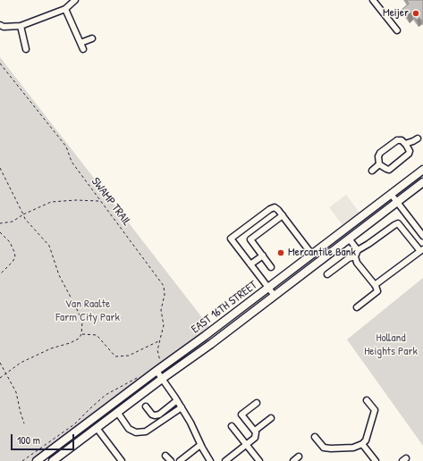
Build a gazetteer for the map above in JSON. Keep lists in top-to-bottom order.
{
  "streets": {
    "main road": ["EAST 16TH STREET"],
    "path": ["SWAMP TRAIL"]
  },
  "parks": ["Van Raalte Farm City Park", "Holland Heights Park"],
  "places": ["Meijer", "Mercantile Bank"],
  "scale_bar": "100 m"
}
